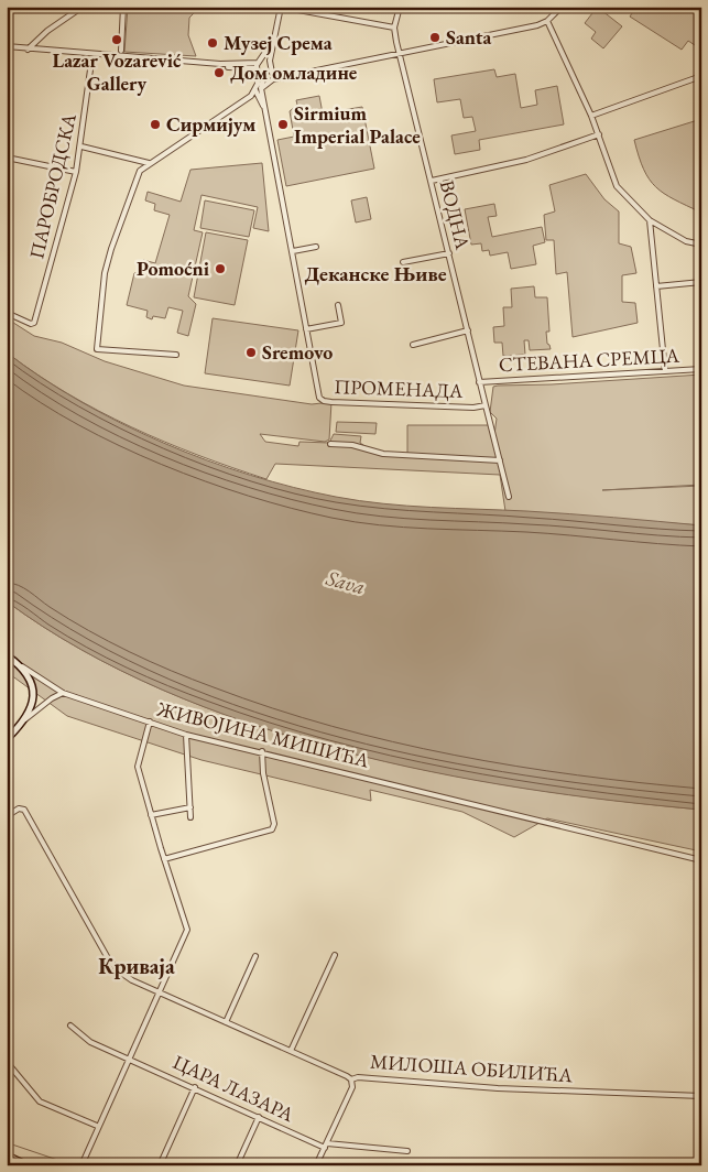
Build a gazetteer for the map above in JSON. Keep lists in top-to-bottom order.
{
  "streets": {
    "street": [
      "ПАРОБРОДСКА",
      "ВОДНА",
      "СТЕВАНА СРЕМЦА",
      "ПРОМЕНАДА",
      "ЖИВОЈИНА МИШИЋА",
      "МИЛОША ОБИЛИЋА",
      "ЦАРА ЛАЗАРА"
    ]
  },
  "crossings": [
    ["ВОДНА", "СТЕВАНА СРЕМЦА"],
    ["ВОДНА", "ПРОМЕНАДА"],
    ["СТЕВАНА СРЕМЦА", "ПРОМЕНАДА"]
  ],
  "districts": ["Деканске Њиве", "Криваја"],
  "water": ["Sava"],
  "places": [
    "Santa",
    "Lazar Vozarević Gallery",
    "Музеј Срема",
    "Дом омладине",
    "Сирмијум",
    "Sirmium Imperial Palace",
    "Pomoćni",
    "Sremovo"
  ]
}
